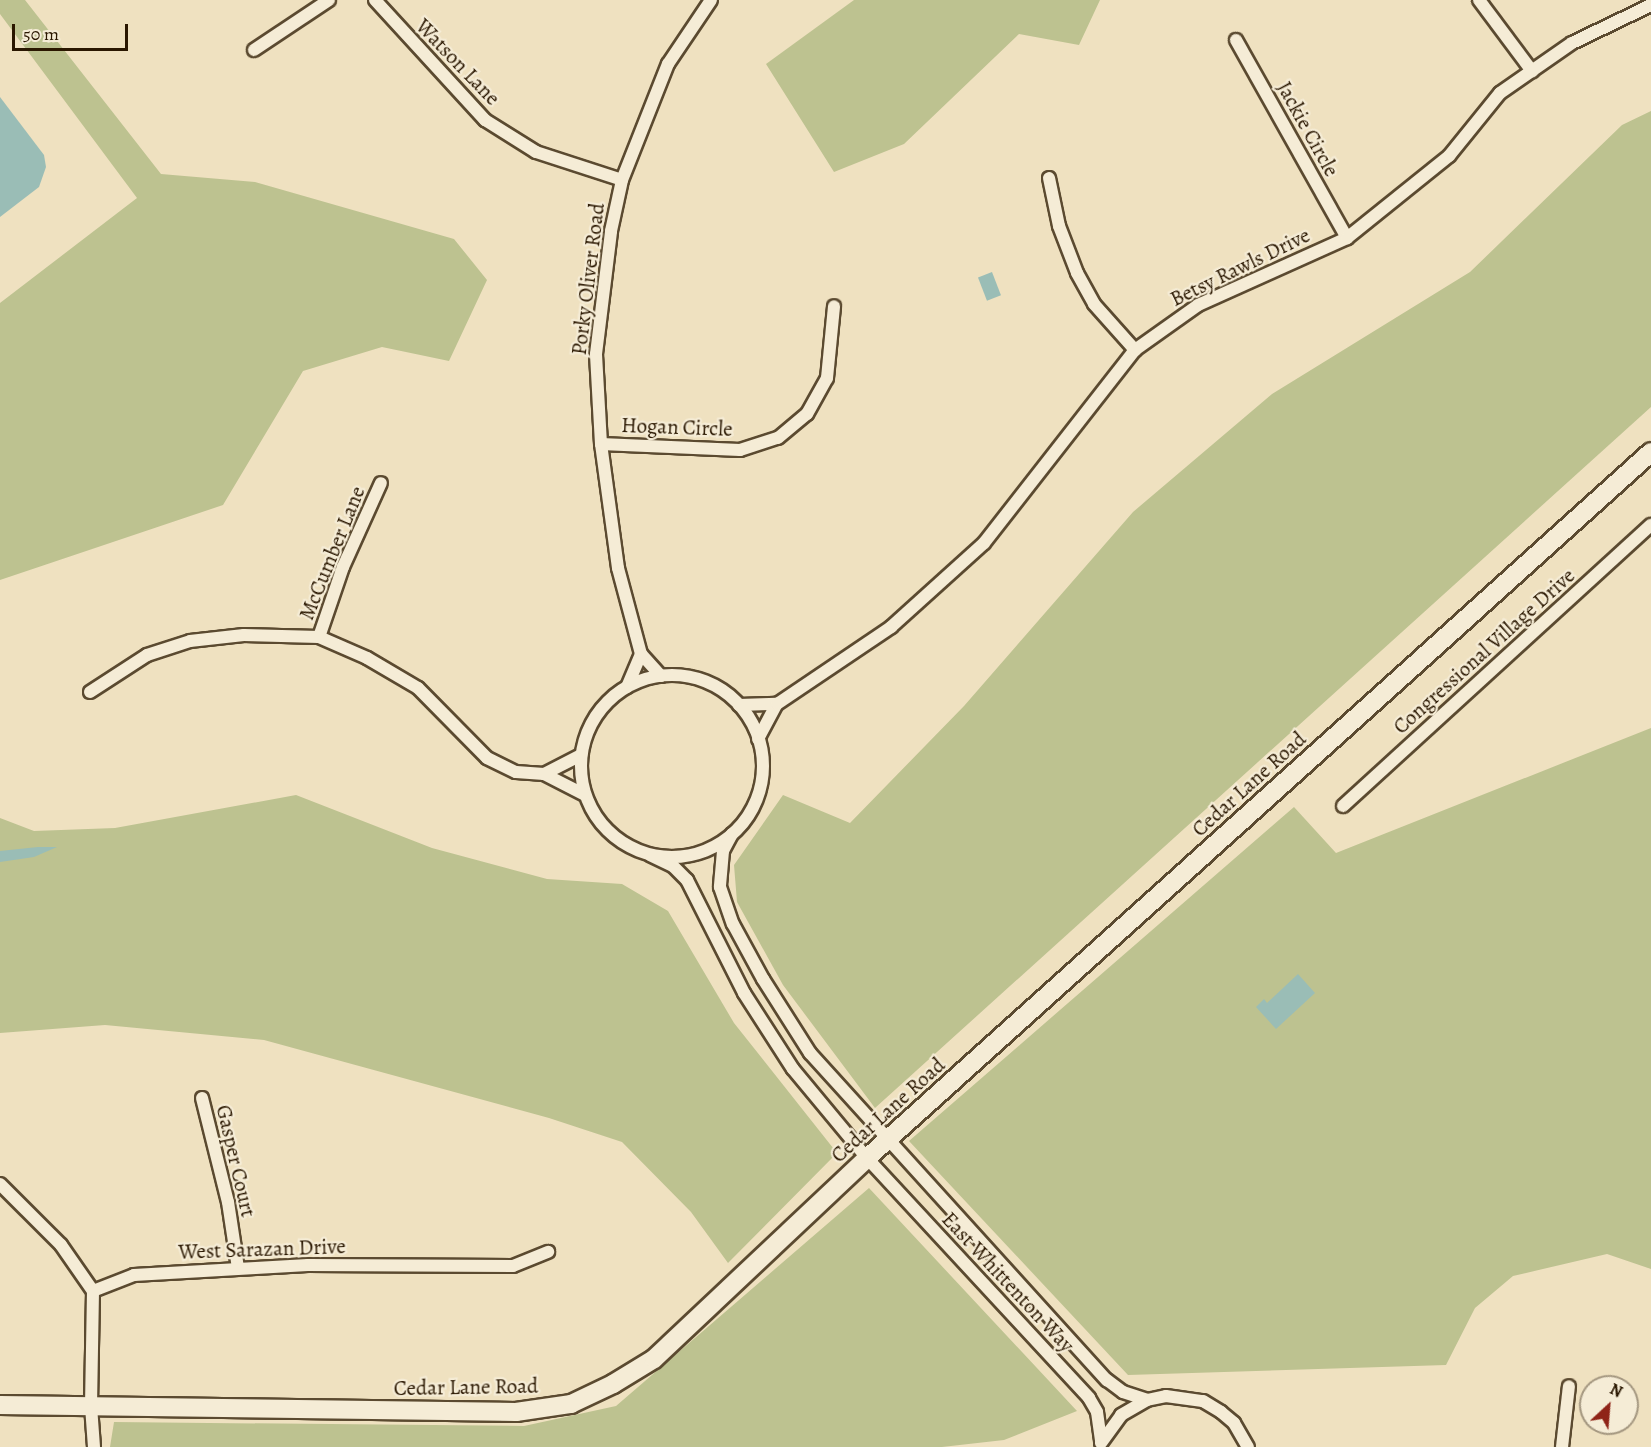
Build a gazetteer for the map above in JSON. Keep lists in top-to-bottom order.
{
  "streets": {
    "street": [
      "Watson Lane",
      "Jackie Circle",
      "Betsy Rawls Drive",
      "Porky Oliver Road",
      "Hogan Circle",
      "McCumber Lane",
      "Congressional Village Drive",
      "Cedar Lane Road",
      "Gasper Court",
      "West Sarazan Drive",
      "East Whittenton Way"
    ]
  },
  "crossings": [
    ["Watson Lane", "Porky Oliver Road"],
    ["Jackie Circle", "Betsy Rawls Drive"],
    ["Betsy Rawls Drive", "Porky Oliver Road"],
    ["Betsy Rawls Drive", "East Whittenton Way"],
    ["Porky Oliver Road", "Hogan Circle"],
    ["Porky Oliver Road", "East Whittenton Way"],
    ["Cedar Lane Road", "East Whittenton Way"],
    ["Gasper Court", "West Sarazan Drive"]
  ],
  "scale_bar": "50 m",
  "north": "top right"
}
